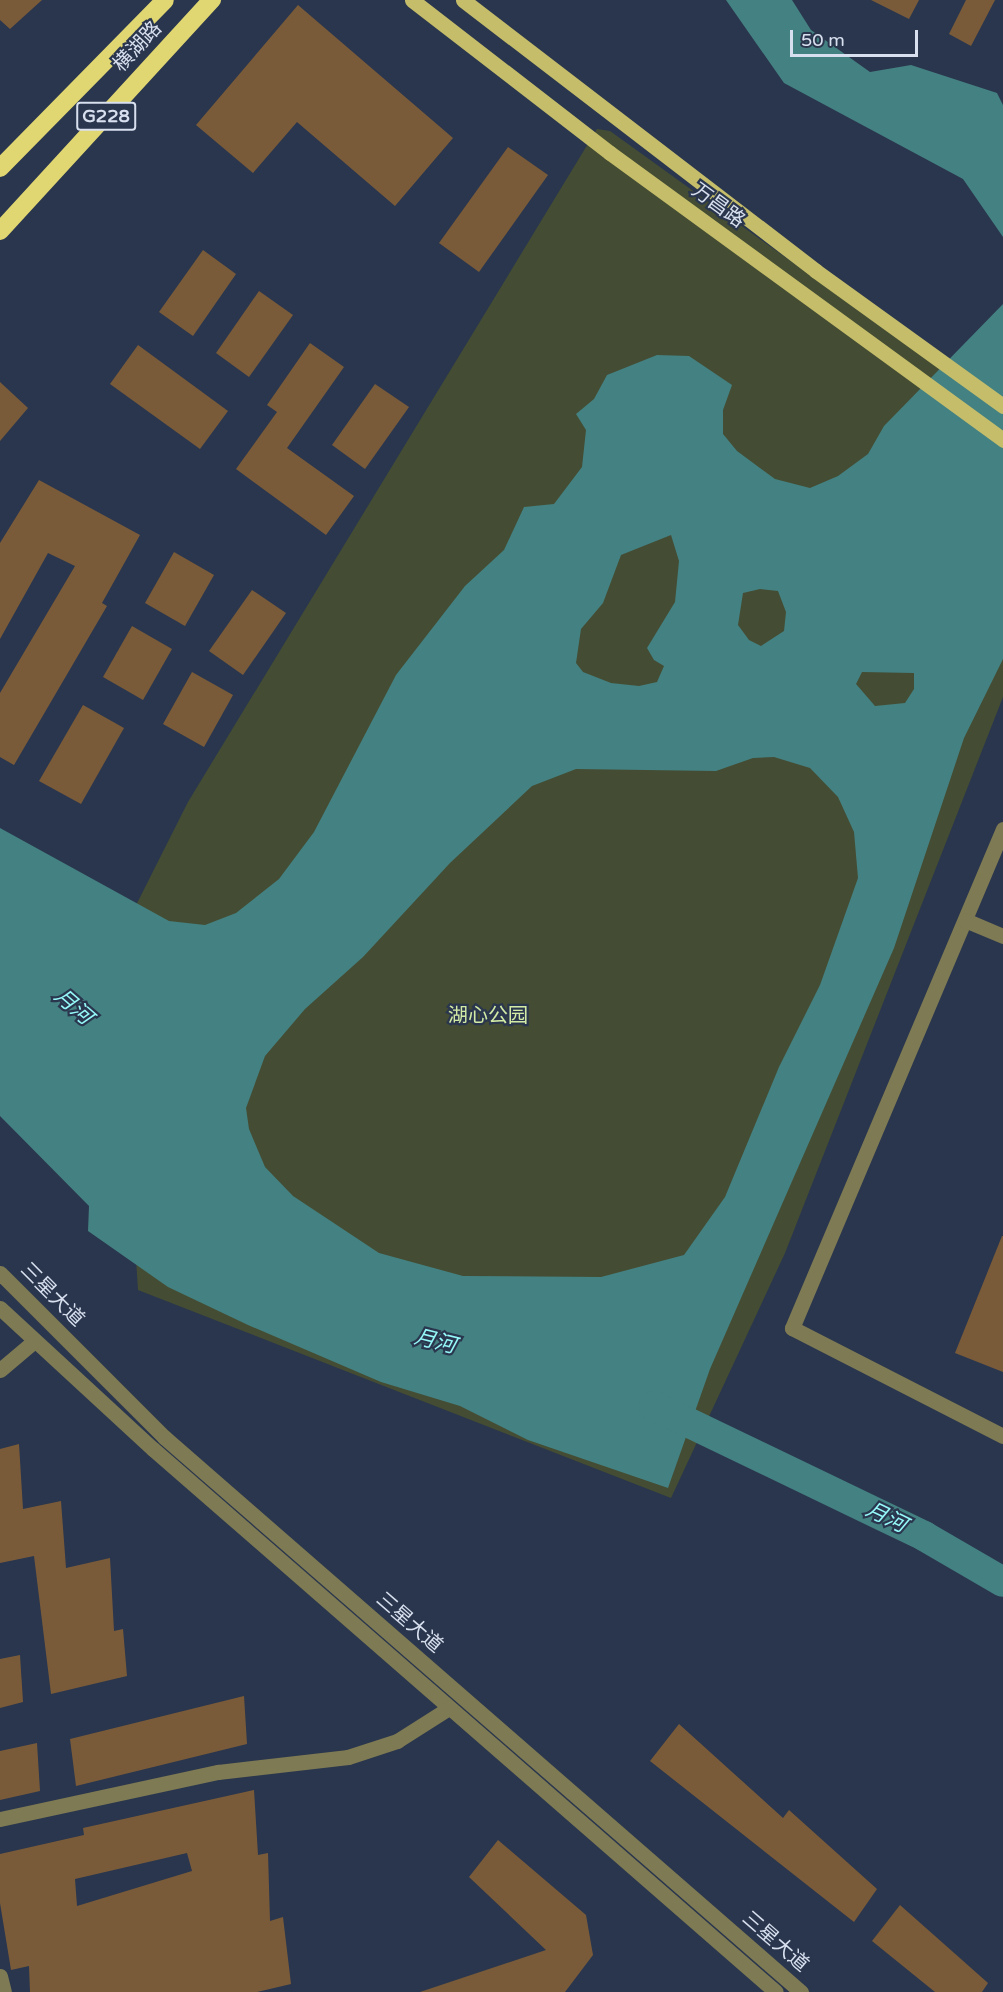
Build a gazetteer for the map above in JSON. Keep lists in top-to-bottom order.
{
  "streets": {
    "highway": ["横湖路", "G228"],
    "main road": ["万昌路"],
    "street": ["三星大道"]
  },
  "water": ["月河"],
  "parks": ["湖心公园"],
  "scale_bar": "50 m"
}
